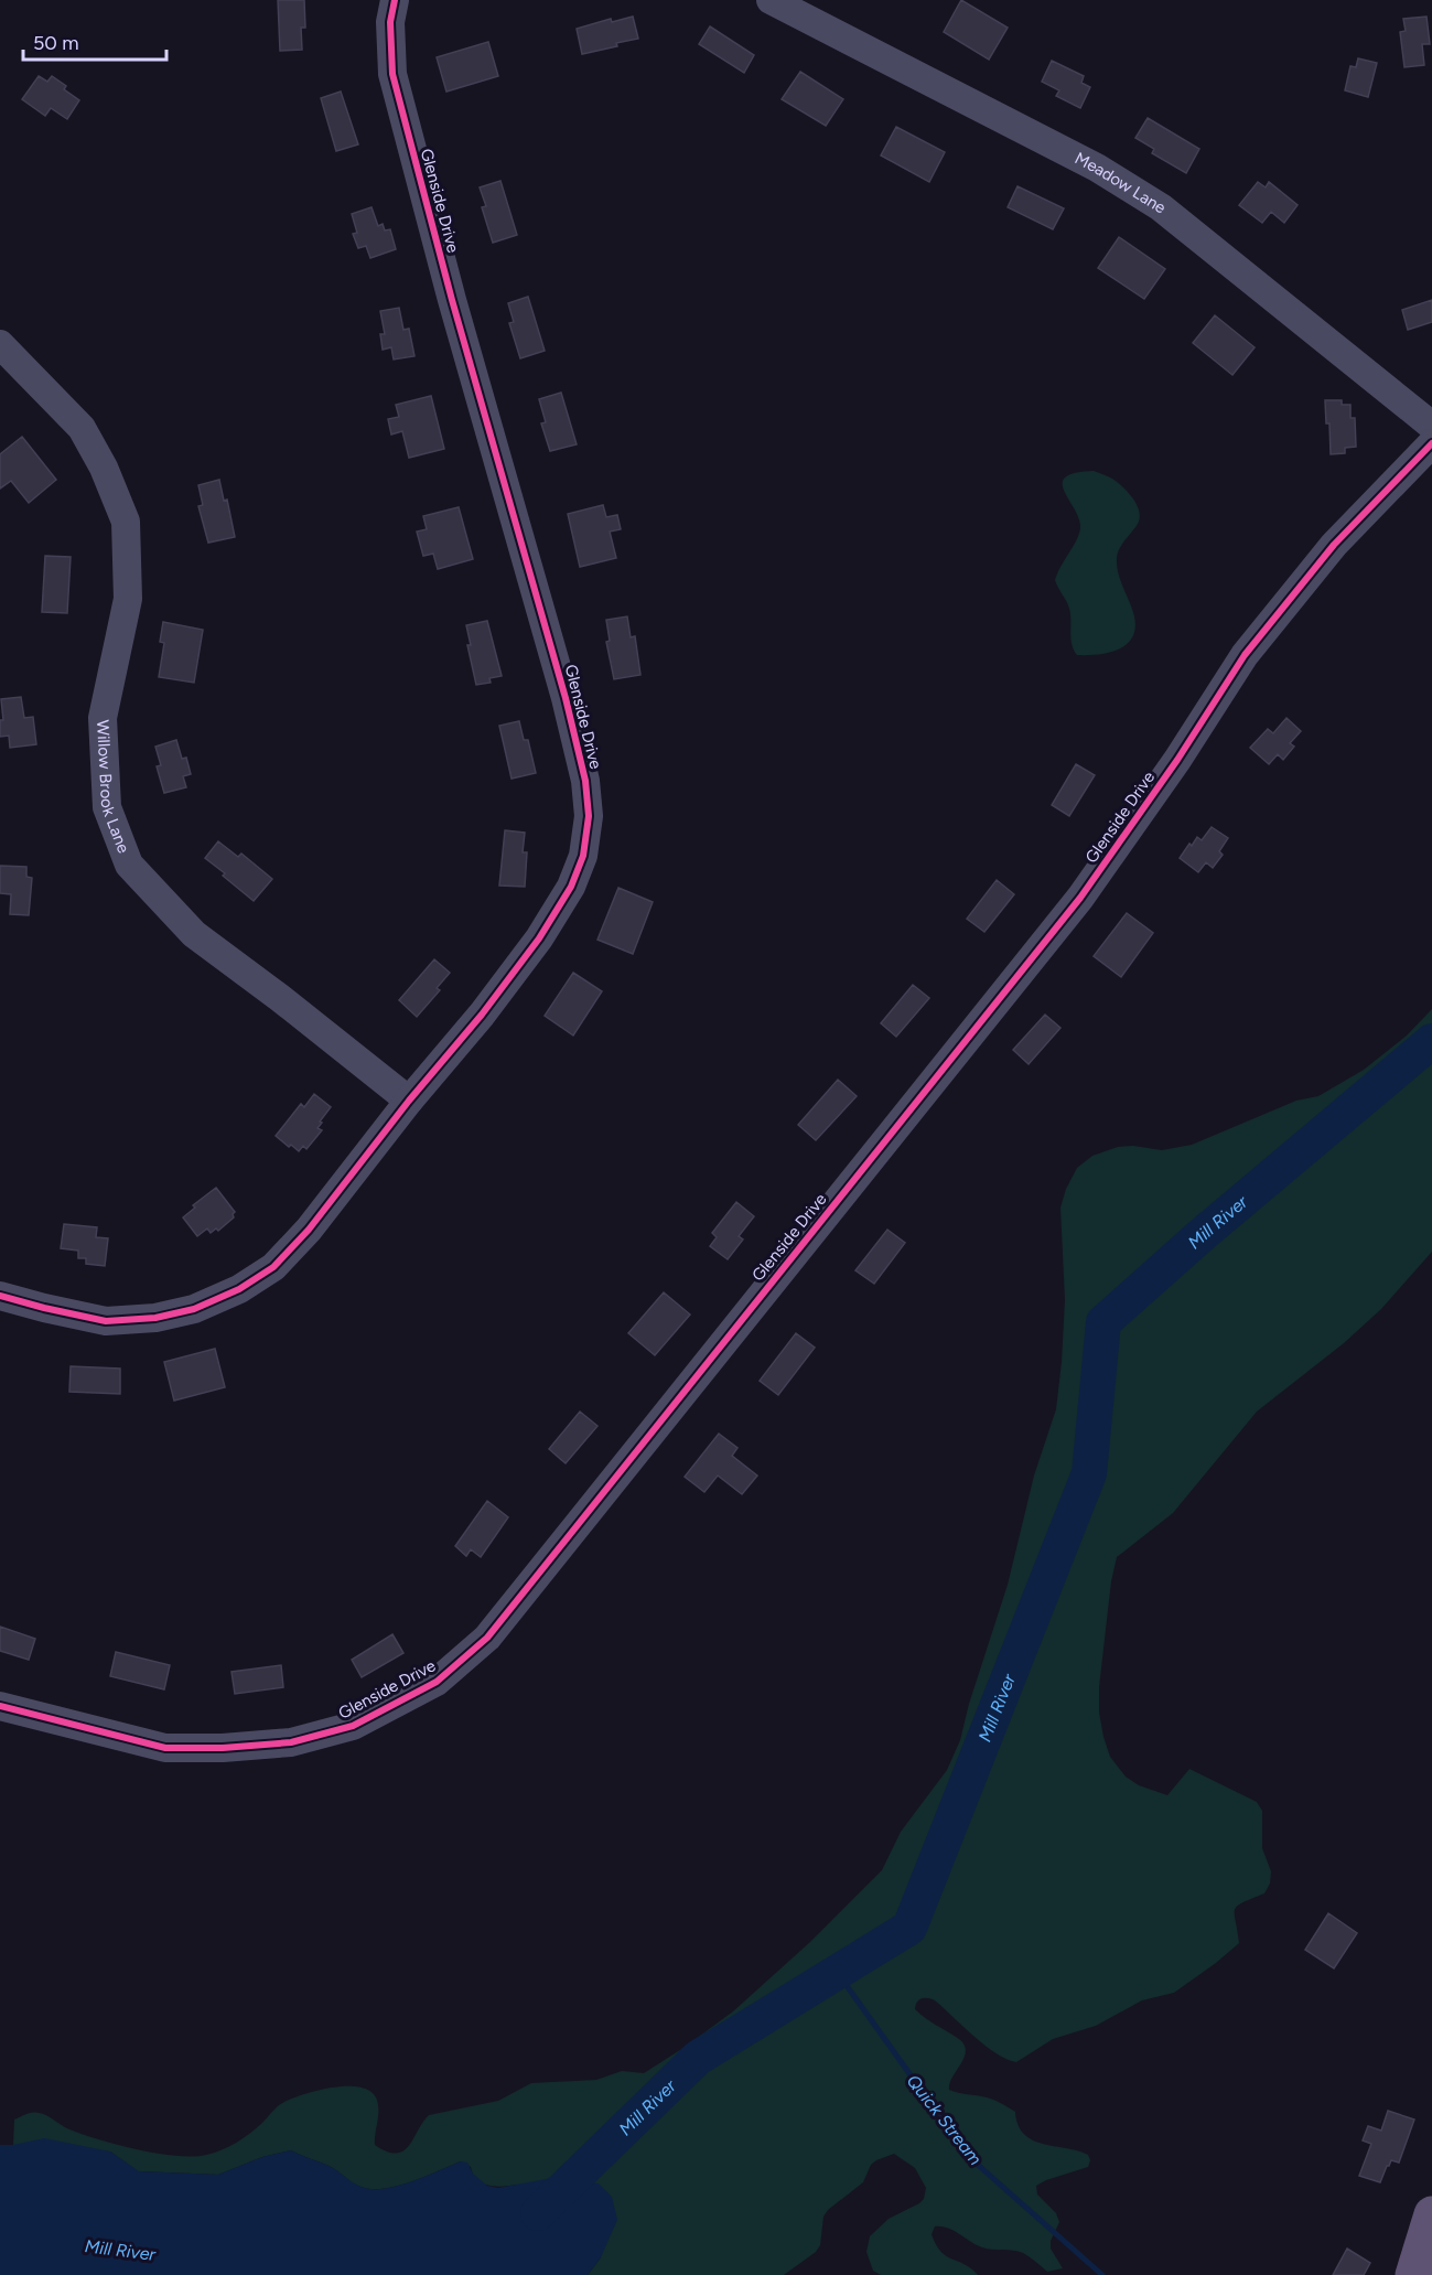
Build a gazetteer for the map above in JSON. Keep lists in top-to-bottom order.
{
  "streets": {
    "street": ["Meadow Lane", "Glenside Drive", "Willow Brook Lane"]
  },
  "crossings": [
    ["Glenside Drive", "Willow Brook Lane"]
  ],
  "water": ["Mill River", "Quick Stream"],
  "scale_bar": "50 m"
}
